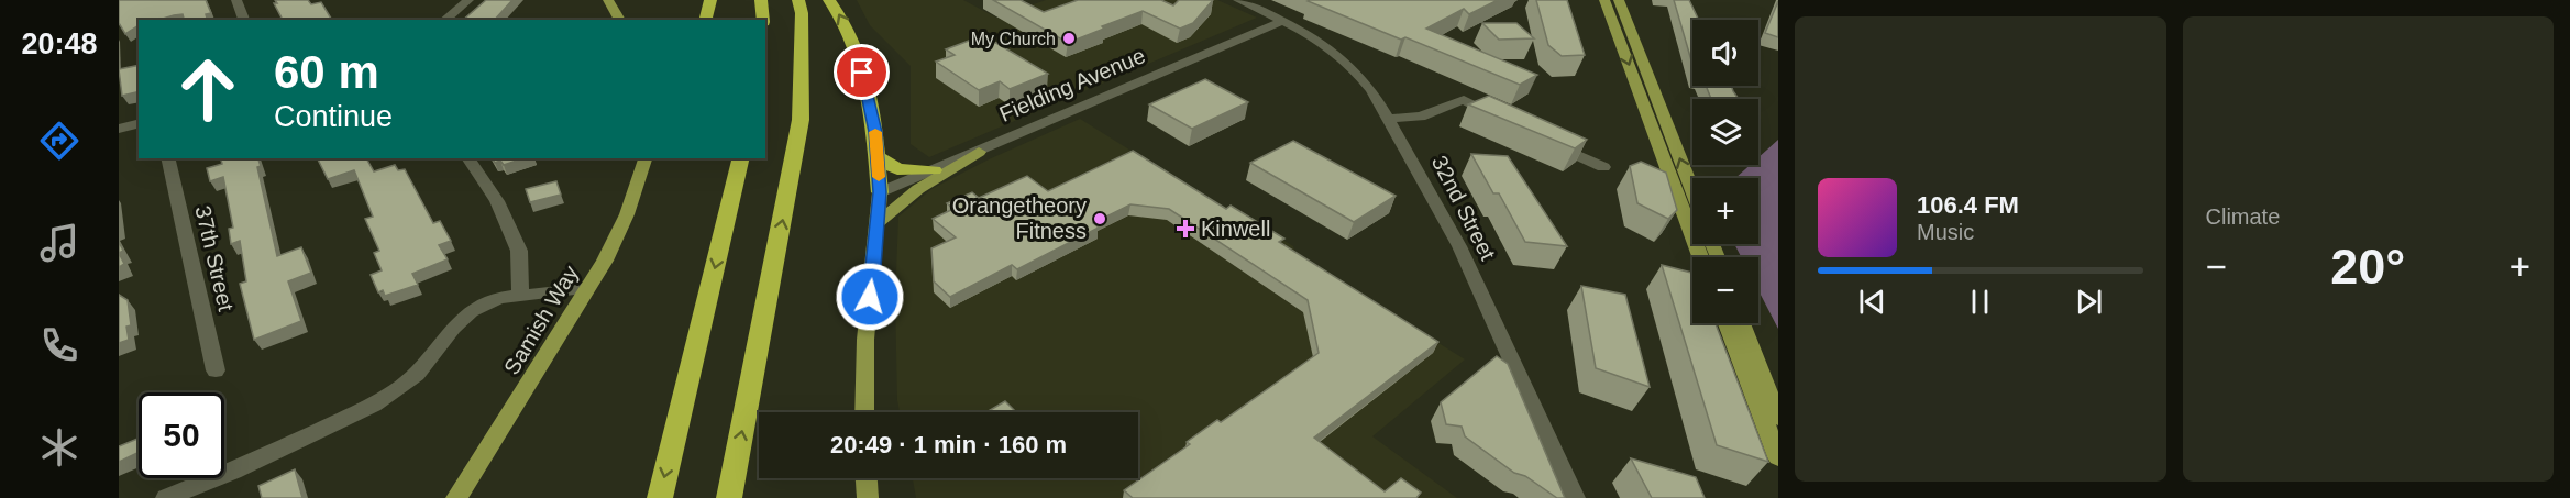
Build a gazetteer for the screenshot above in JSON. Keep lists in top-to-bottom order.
{
  "streets": {
    "main road": ["Samish Way"],
    "street": ["Fielding Avenue", "32nd Street", "37th Street"]
  },
  "crossings": [
    ["Fielding Avenue", "32nd Street"]
  ],
  "places": {
    "other": ["My Church", "Orangetheory Fitness"],
    "health": ["Kinwell"]
  },
  "page": {
    "tabs": "20:48",
    "tile": "Climate",
    "map_buttons": ["+", "−"],
    "turn": ["60 m", "Continue"],
    "song": ["106.4 FM", "Music"],
    "heat": ["−", "20°", "+"],
    "limit": "50",
    "trip": "20:49 · 1 min · 160 m"
  }
}
